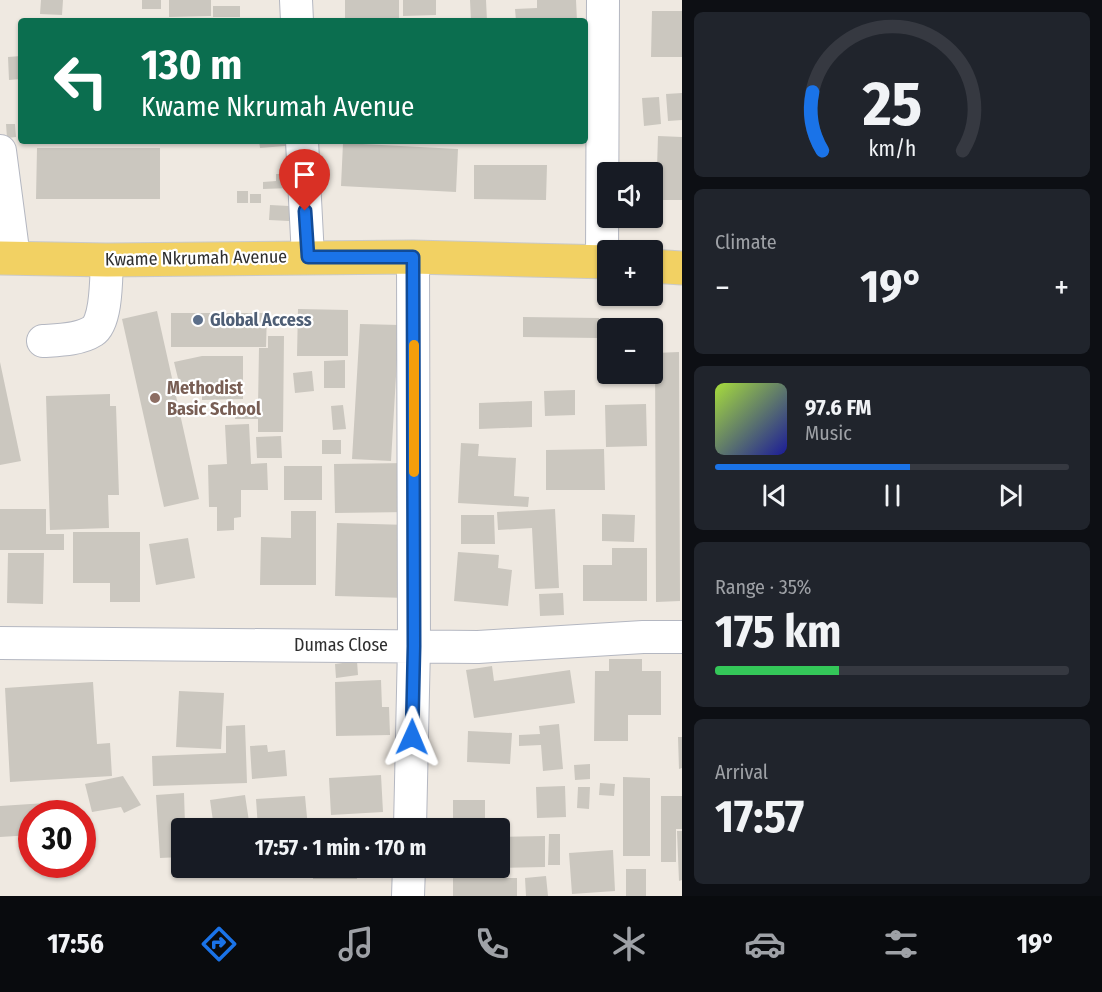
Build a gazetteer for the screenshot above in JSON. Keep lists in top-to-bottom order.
{
  "streets": {
    "main road": ["Kwame Nkrumah Avenue"],
    "street": ["Dumas Close"]
  },
  "places": ["Global Access", "Methodist Basic School"],
  "page": {
    "turn": ["130 m", "Kwame Nkrumah Avenue"],
    "map_buttons": ["+", "−"],
    "tile": [
      "Climate",
      ["Range · 35%", "175 km"],
      ["Arrival", "17:57"]
    ],
    "heat": ["−", "19°", "+"],
    "song": ["97.6 FM", "Music"],
    "limit": "30",
    "trip": "17:57 · 1 min · 170 m",
    "tabs": ["17:56", "19°"],
    "gauge": ["25", "km/h"]
  }
}
